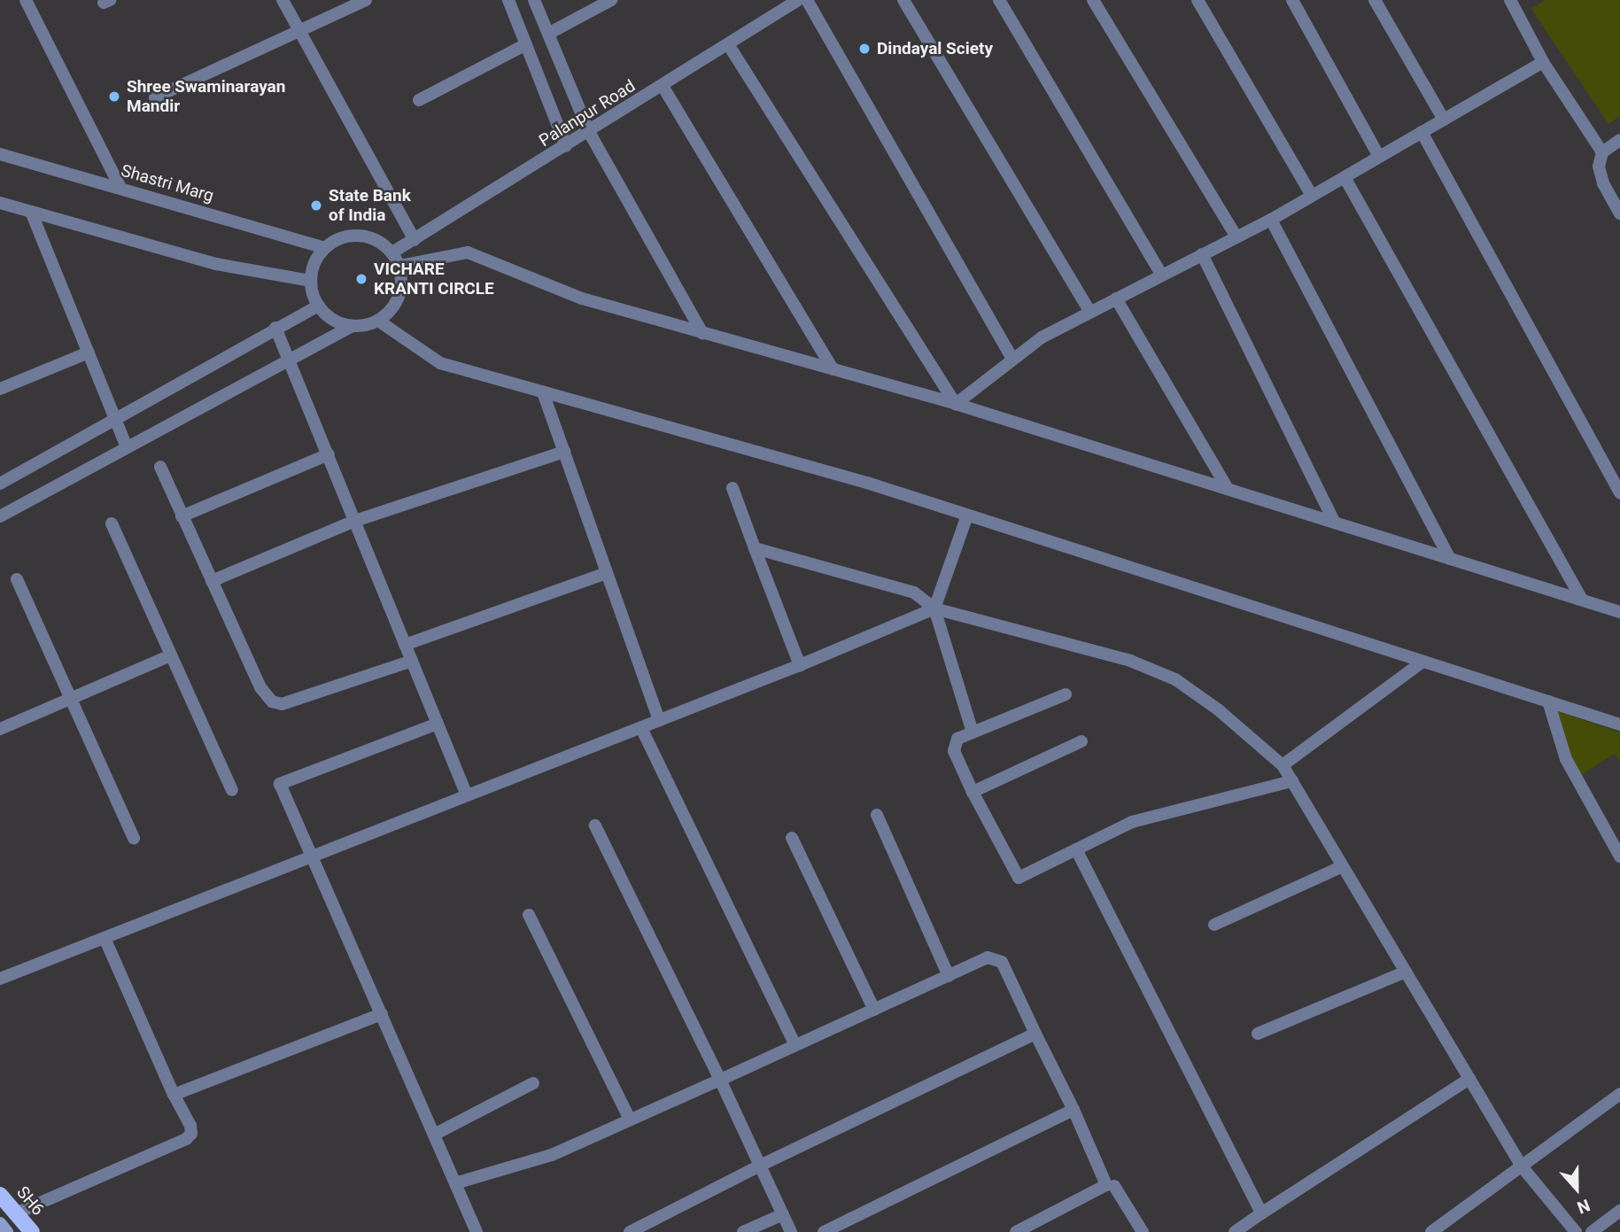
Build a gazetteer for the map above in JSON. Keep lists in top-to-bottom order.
{
  "streets": {
    "main road": ["SH6"],
    "street": ["Palanpur Road", "Shastri Marg"]
  },
  "crossings": [
    ["Palanpur Road", "Shastri Marg"]
  ],
  "places": [
    "Dindayal Sciety",
    "Shree Swaminarayan Mandir",
    "State Bank of India",
    "VICHARE KRANTI CIRCLE"
  ],
  "north": "bottom"
}
